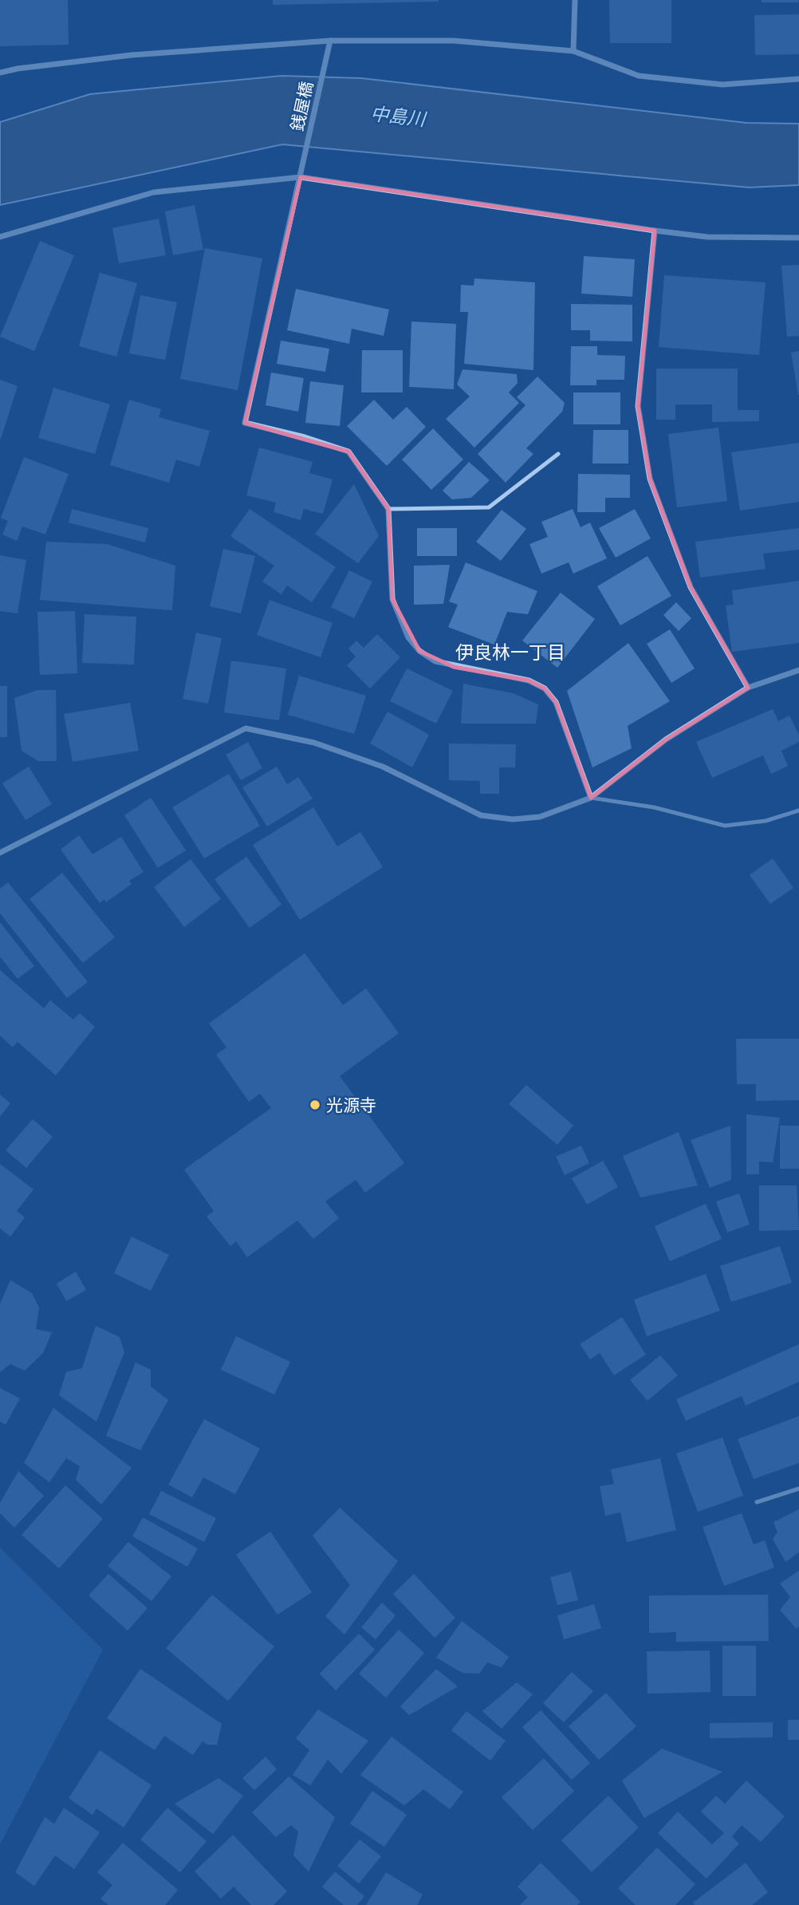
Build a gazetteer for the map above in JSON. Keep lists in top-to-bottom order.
{
  "streets": {
    "street": ["銭屋橋"]
  },
  "districts": ["伊良林一丁目"],
  "water": ["中島川"],
  "places": ["光源寺"]
}
